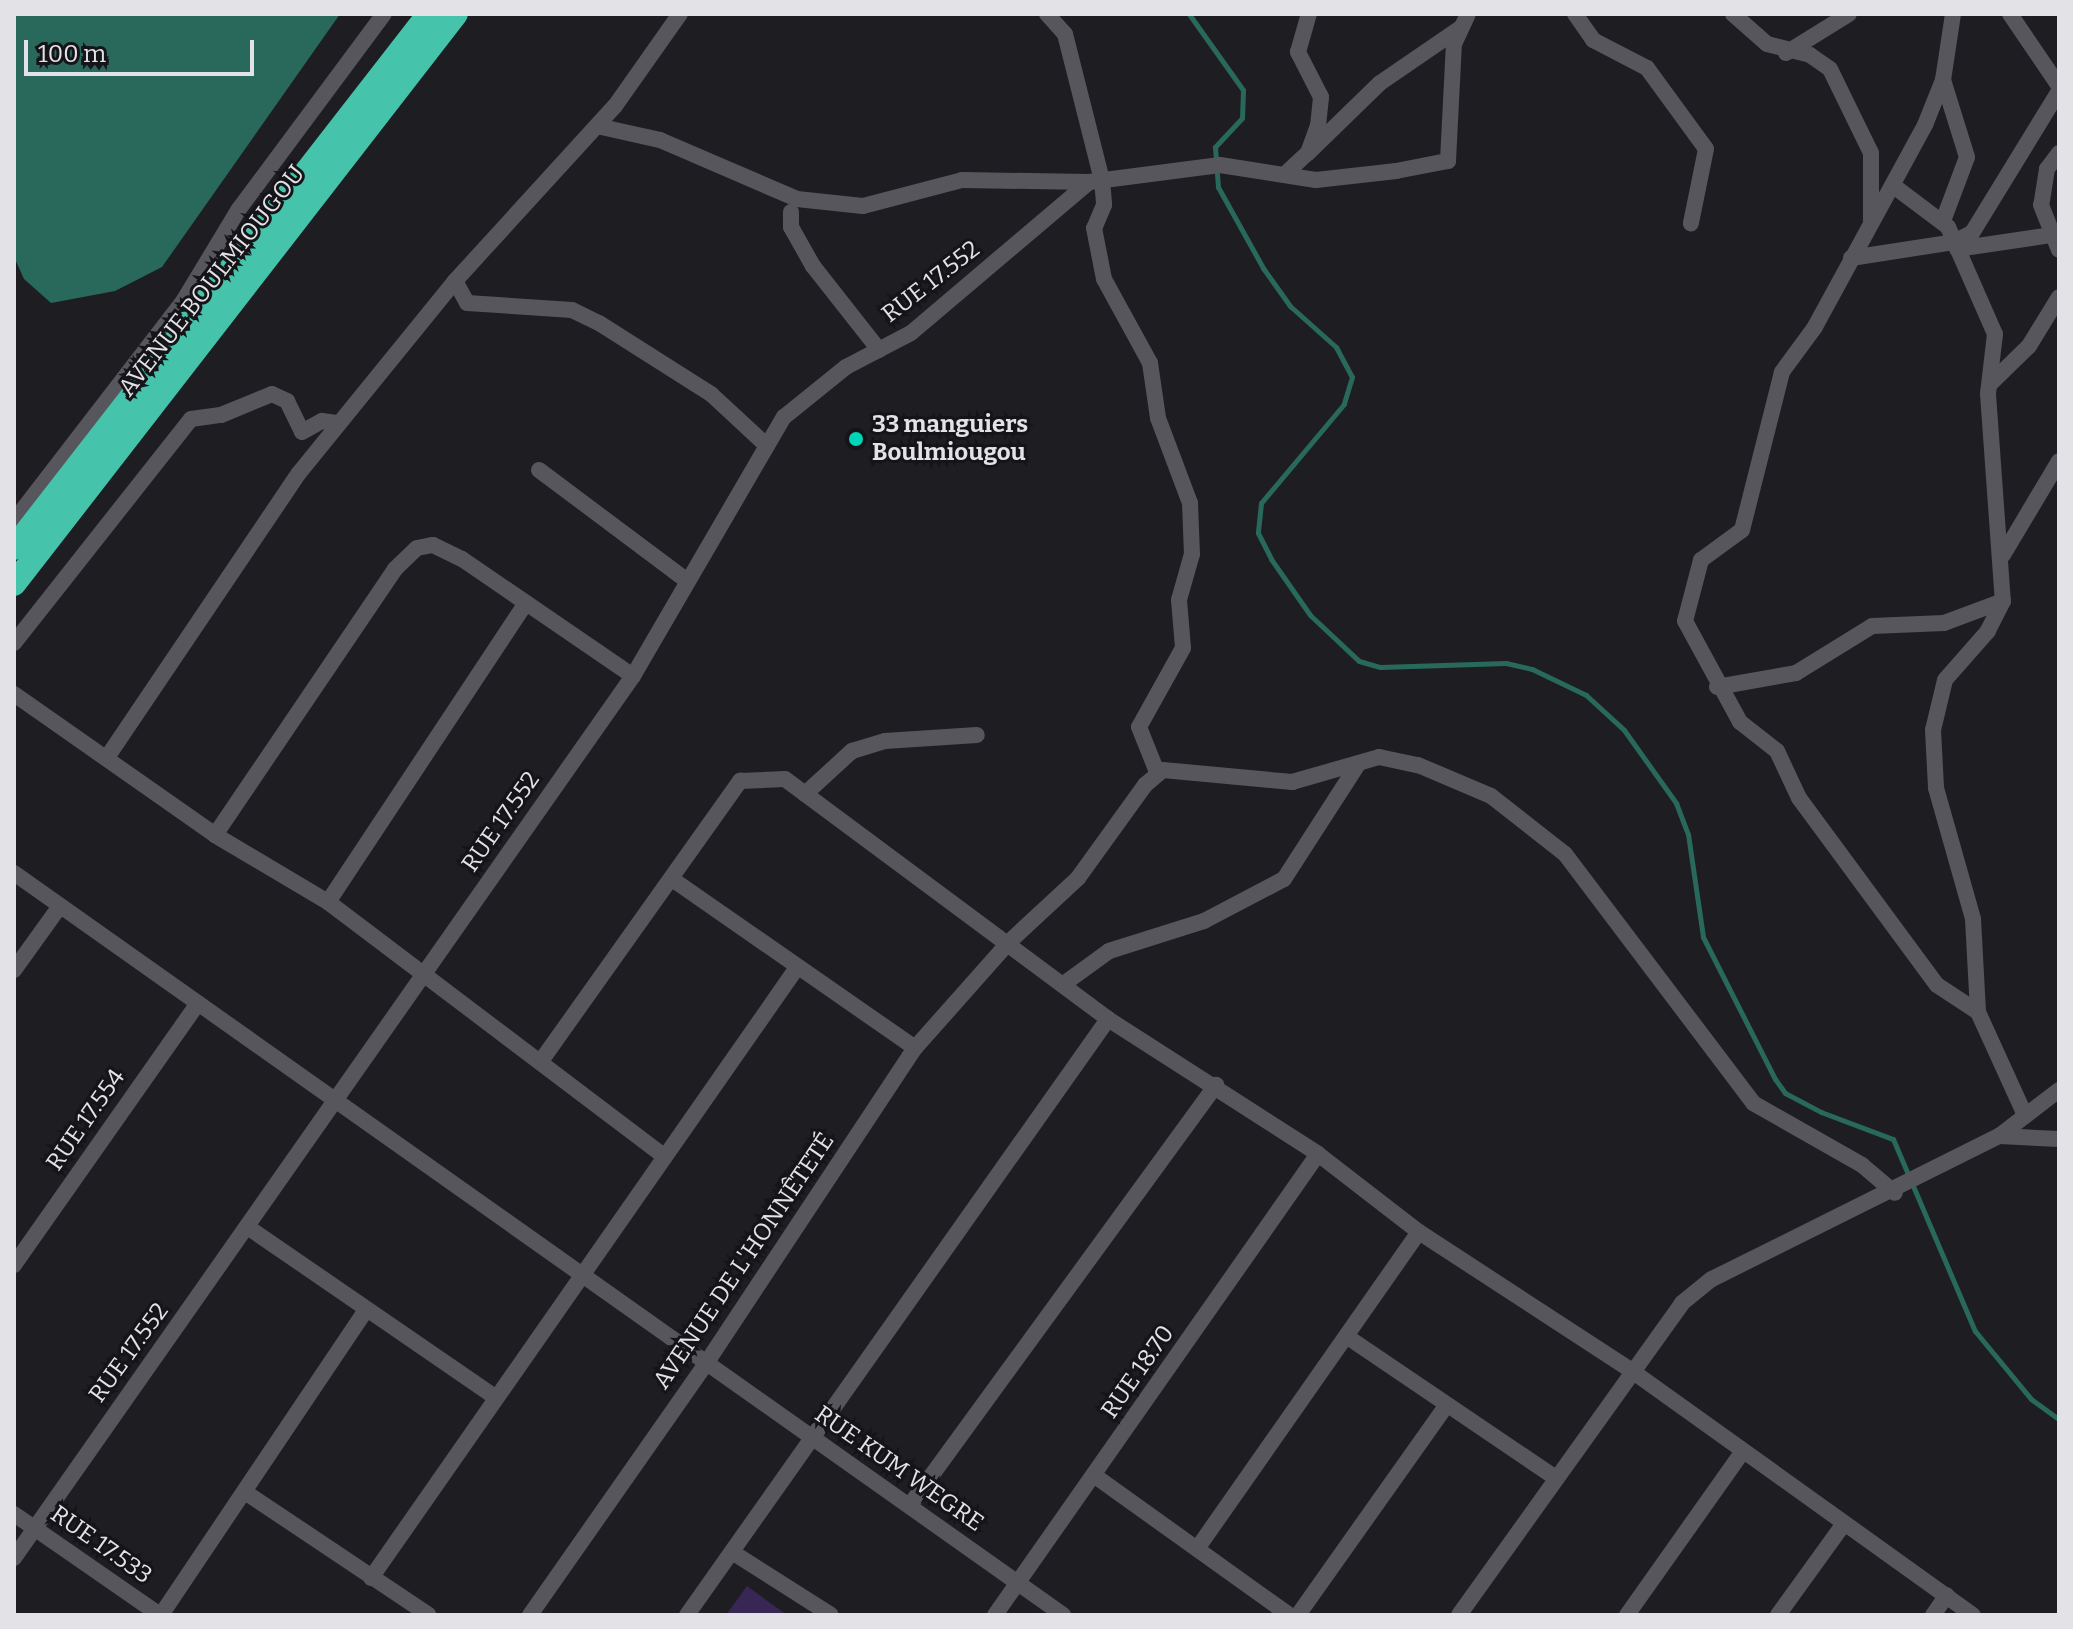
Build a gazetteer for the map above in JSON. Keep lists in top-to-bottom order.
{
  "streets": {
    "highway": ["AVENUE BOULMIOUGOU"],
    "street": [
      "RUE 17.552",
      "RUE 17.554",
      "AVENUE DE L'HONNÊTETÉ",
      "RUE 18.70",
      "RUE KUM WEGRE",
      "RUE 17.533"
    ]
  },
  "crossings": [
    ["RUE 17.552", "RUE KUM WEGRE"],
    ["RUE 17.552", "RUE 17.533"],
    ["RUE 17.554", "RUE KUM WEGRE"],
    ["AVENUE DE L'HONNÊTETÉ", "RUE KUM WEGRE"],
    ["RUE 18.70", "RUE KUM WEGRE"]
  ],
  "places": ["33 manguiers Boulmiougou"],
  "scale_bar": "100 m"
}
